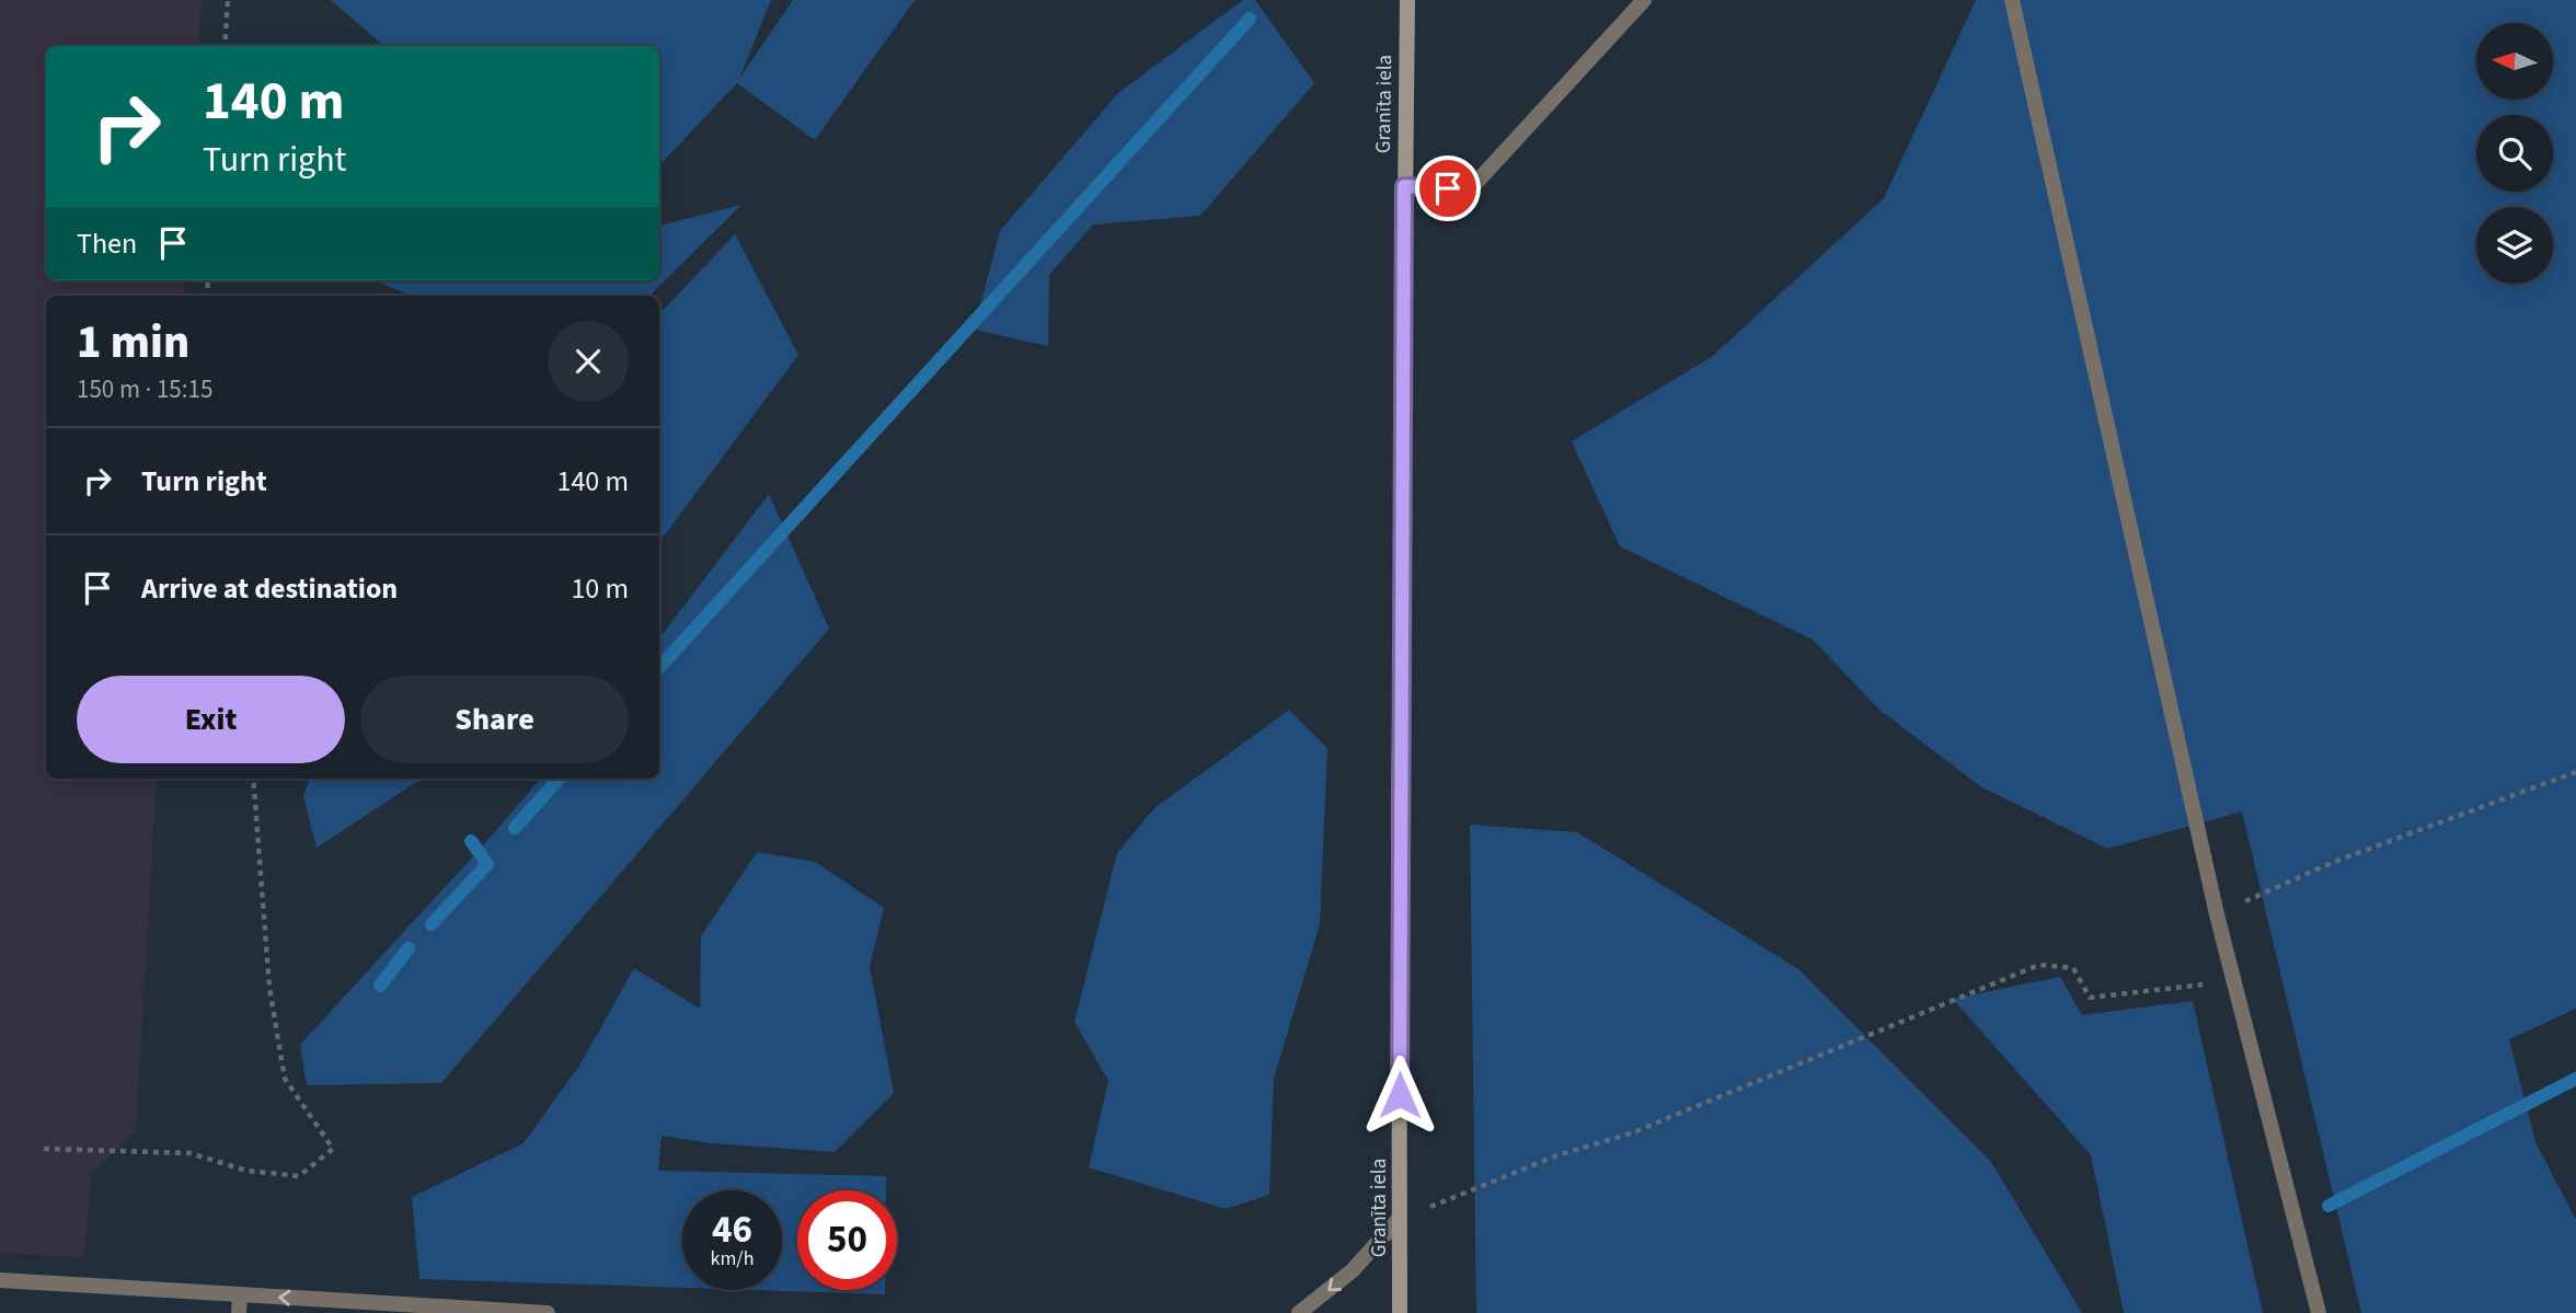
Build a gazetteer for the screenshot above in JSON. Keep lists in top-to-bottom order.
{
  "streets": {
    "main road": ["Granīta iela"]
  },
  "north": "left",
  "page": {
    "turn": ["140 m", "Turn right"],
    "then": "Then",
    "heading": ["1 min", "150 m · 15:15"],
    "list": [
      {
        "name": "Turn right",
        "value": "140 m"
      },
      {
        "name": "Arrive at destination",
        "value": "10 m"
      }
    ],
    "buttons": ["Exit", "Share"],
    "speed": "46 km/h",
    "limit": "50"
  }
}
